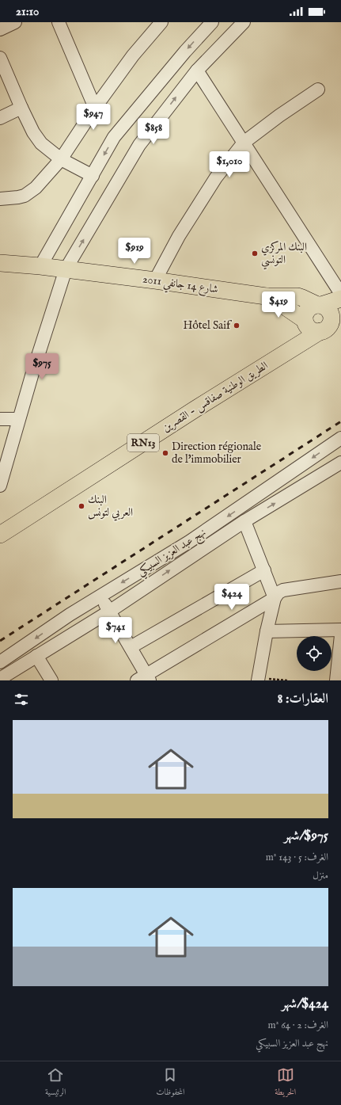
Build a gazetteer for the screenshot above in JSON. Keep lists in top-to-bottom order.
{
  "streets": {
    "main road": ["شارع 14 جانفي 2011", "الطريق الوطنية صفاقس - القصرين", "RN13"],
    "street": ["نهج عبد العزيز السبيكي"]
  },
  "crossings": [
    ["شارع 14 جانفي 2011", "الطريق الوطنية صفاقس - القصرين"],
    ["شارع 14 جانفي 2011", "RN13"],
    ["الطريق الوطنية صفاقس - القصرين", "RN13"]
  ],
  "places": [
    "البنك المركزي التونسي",
    "Hôtel Saif",
    "Direction régionale de l'immobilier",
    "البنك العربي لتونس"
  ],
  "page": {
    "status": "21:10",
    "price": [
      "$947",
      "$858",
      "$1,010",
      "$919",
      "$419",
      "$975",
      "$424",
      "$741"
    ],
    "heading": "العقارات: 8",
    "list": [
      {
        "name": "$975/شهر",
        "note": "الغرف: 5 · 143 m² · منزل"
      },
      {
        "name": "$424/شهر",
        "note": "الغرف: 2 · 64 m² · نهج عبد العزيز السبيكي"
      }
    ],
    "tabs": ["الخريطة", "المحفوظات", "الرئيسية"]
  }
}
